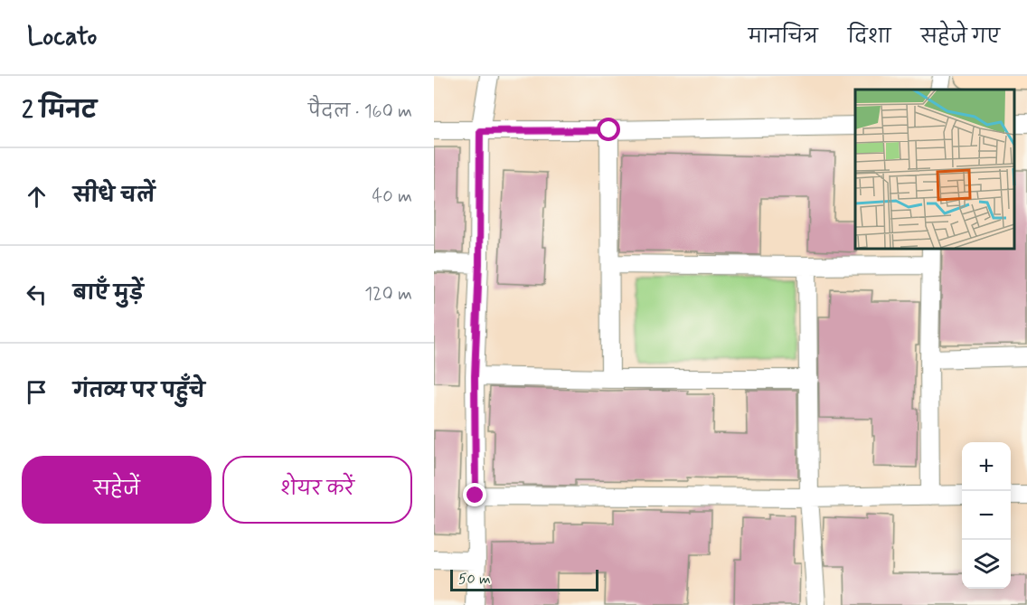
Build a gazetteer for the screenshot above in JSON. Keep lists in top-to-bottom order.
{
  "scale_bar": "50 m",
  "page": {
    "header": "Locato",
    "nav": ["मानचित्र", "दिशा", "सहेजे गए"],
    "heading": ["2 मिनट", "पैदल · 160 m"],
    "list": [
      ["सीधे चलें", "40 m"],
      ["बाएँ मुड़ें", "120 m"],
      "गंतव्य पर पहुँचे"
    ],
    "buttons": ["सहेजें", "शेयर करें"],
    "map_buttons": ["+", "−"],
    "scale": "50 m"
  }
}
